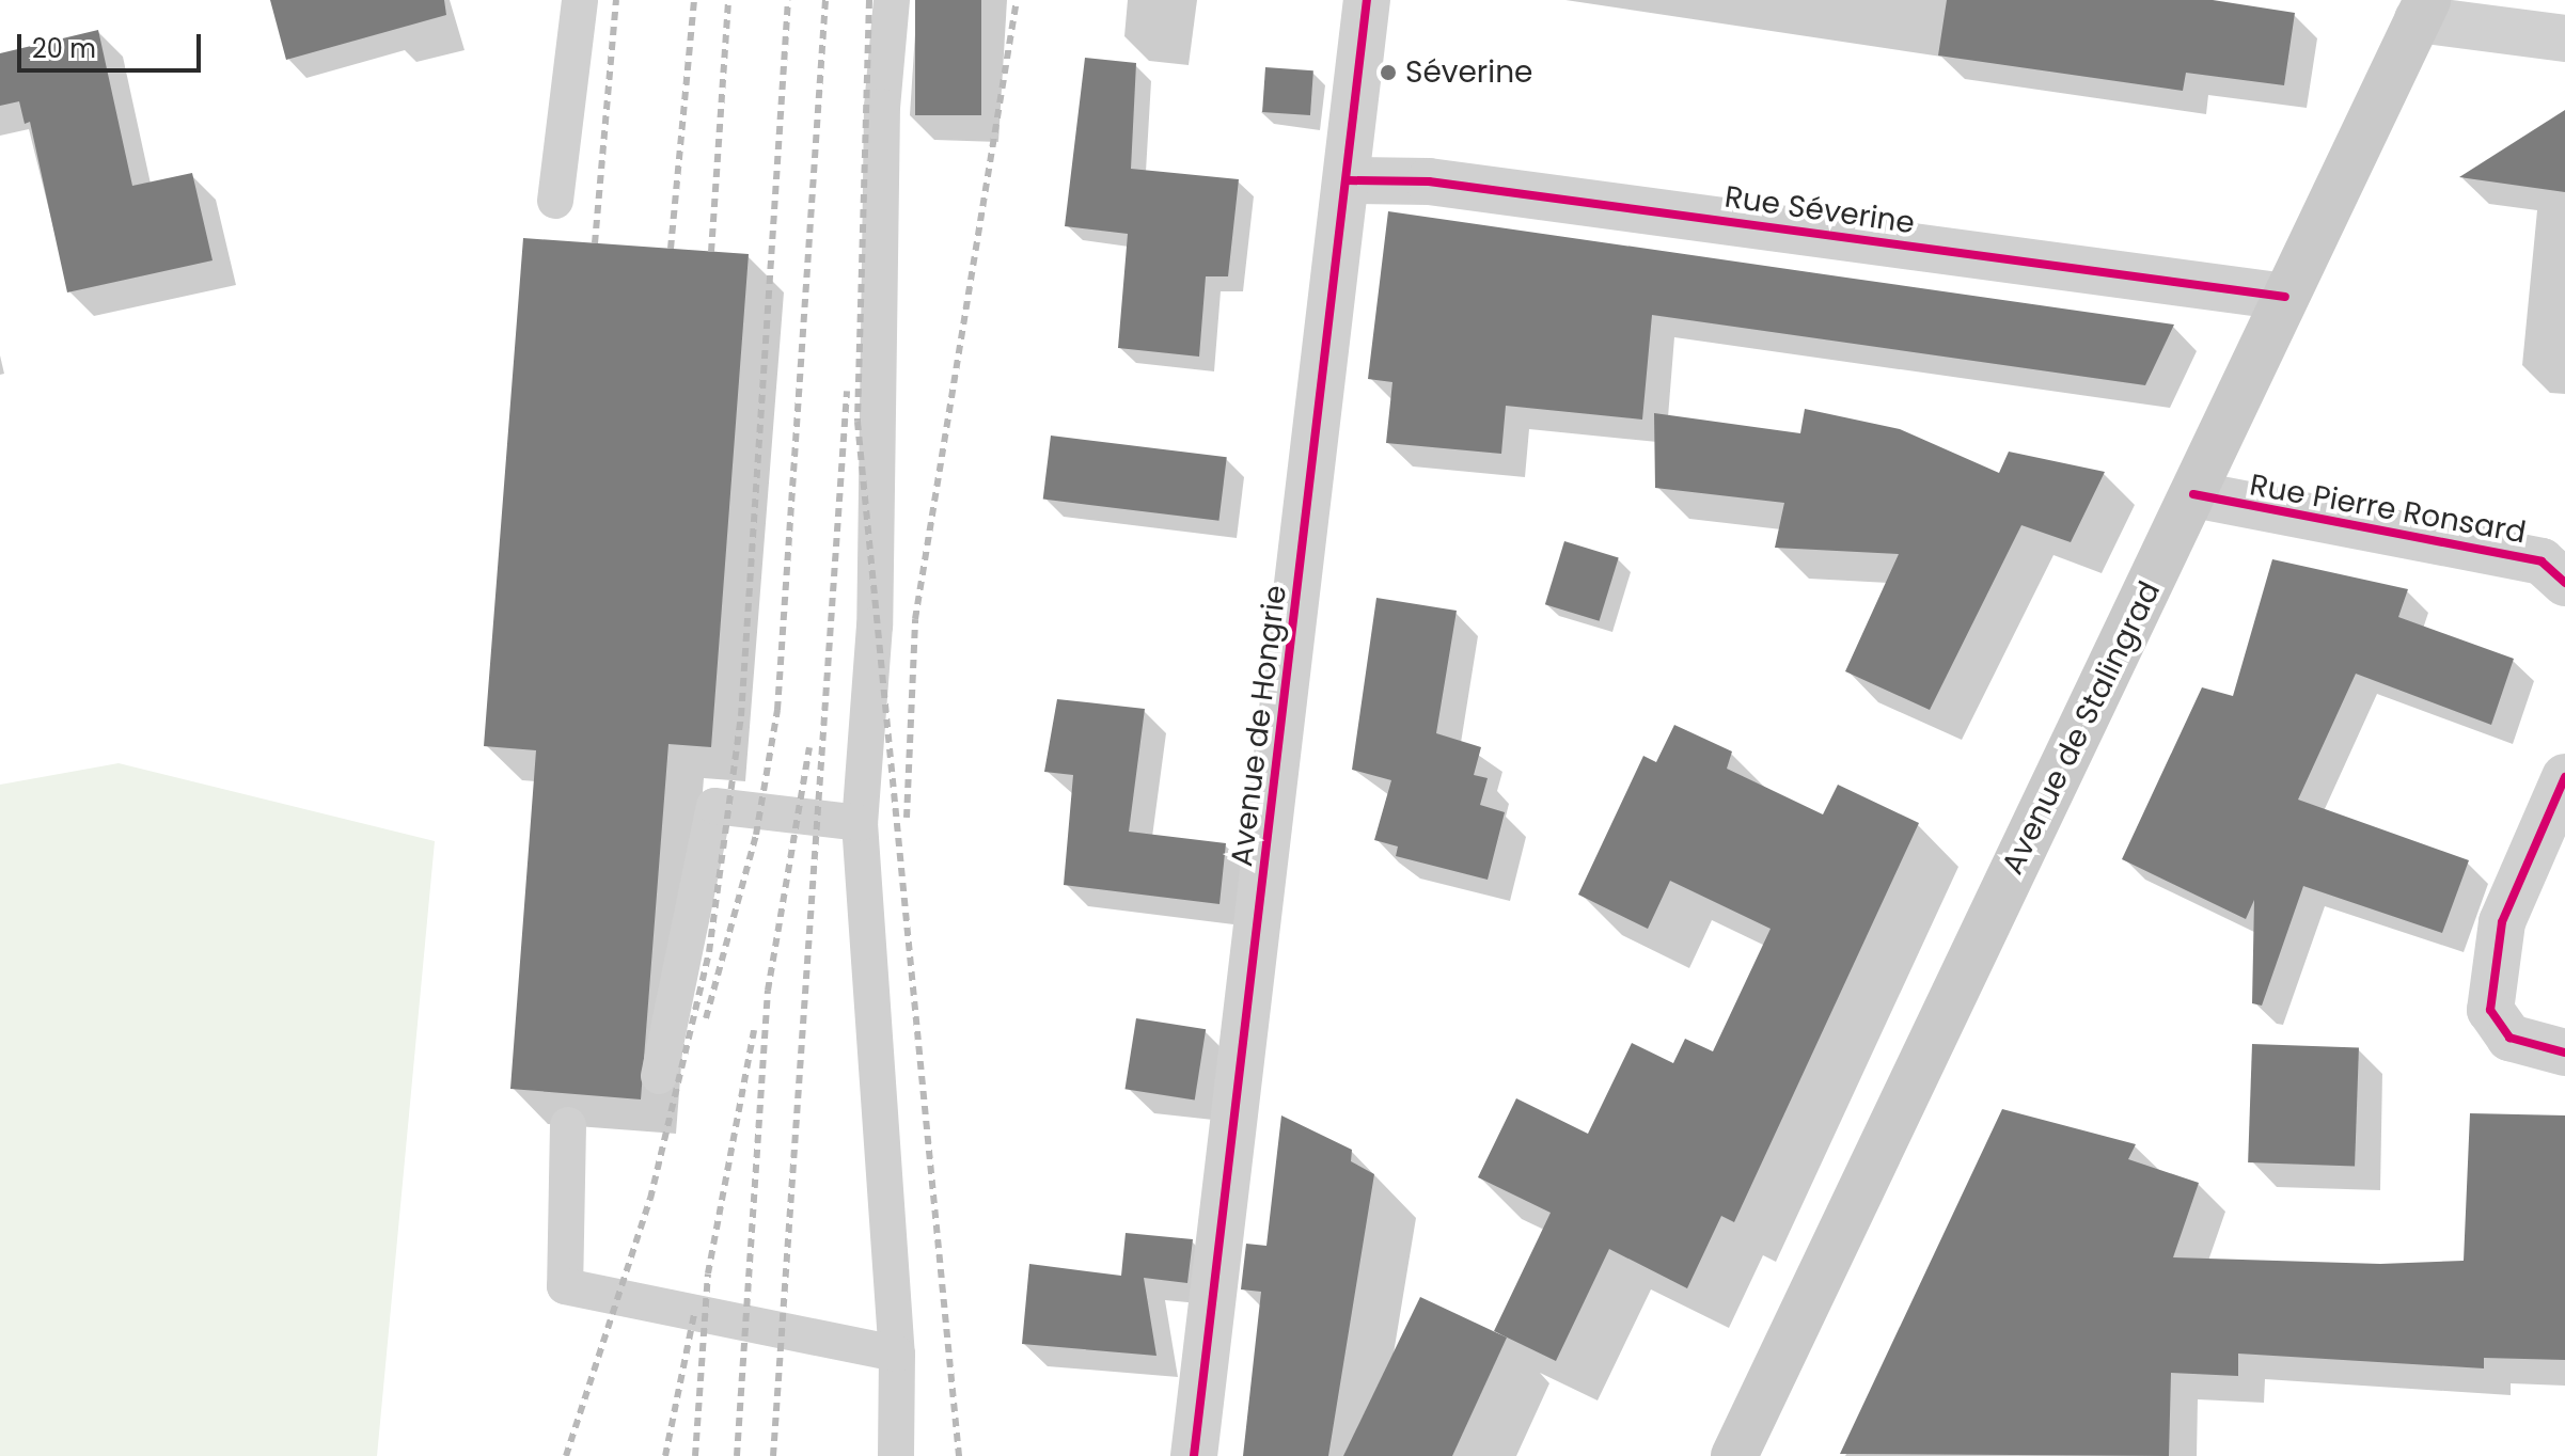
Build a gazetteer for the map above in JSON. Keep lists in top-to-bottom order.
{
  "streets": {
    "main road": ["Avenue de Stalingrad"],
    "street": ["Rue Séverine", "Rue Pierre Ronsard", "Avenue de Hongrie"]
  },
  "crossings": [
    ["Rue Séverine", "Avenue de Hongrie"],
    ["Rue Séverine", "Avenue de Stalingrad"],
    ["Rue Pierre Ronsard", "Avenue de Stalingrad"]
  ],
  "places": ["Séverine"],
  "scale_bar": "20 m"
}
